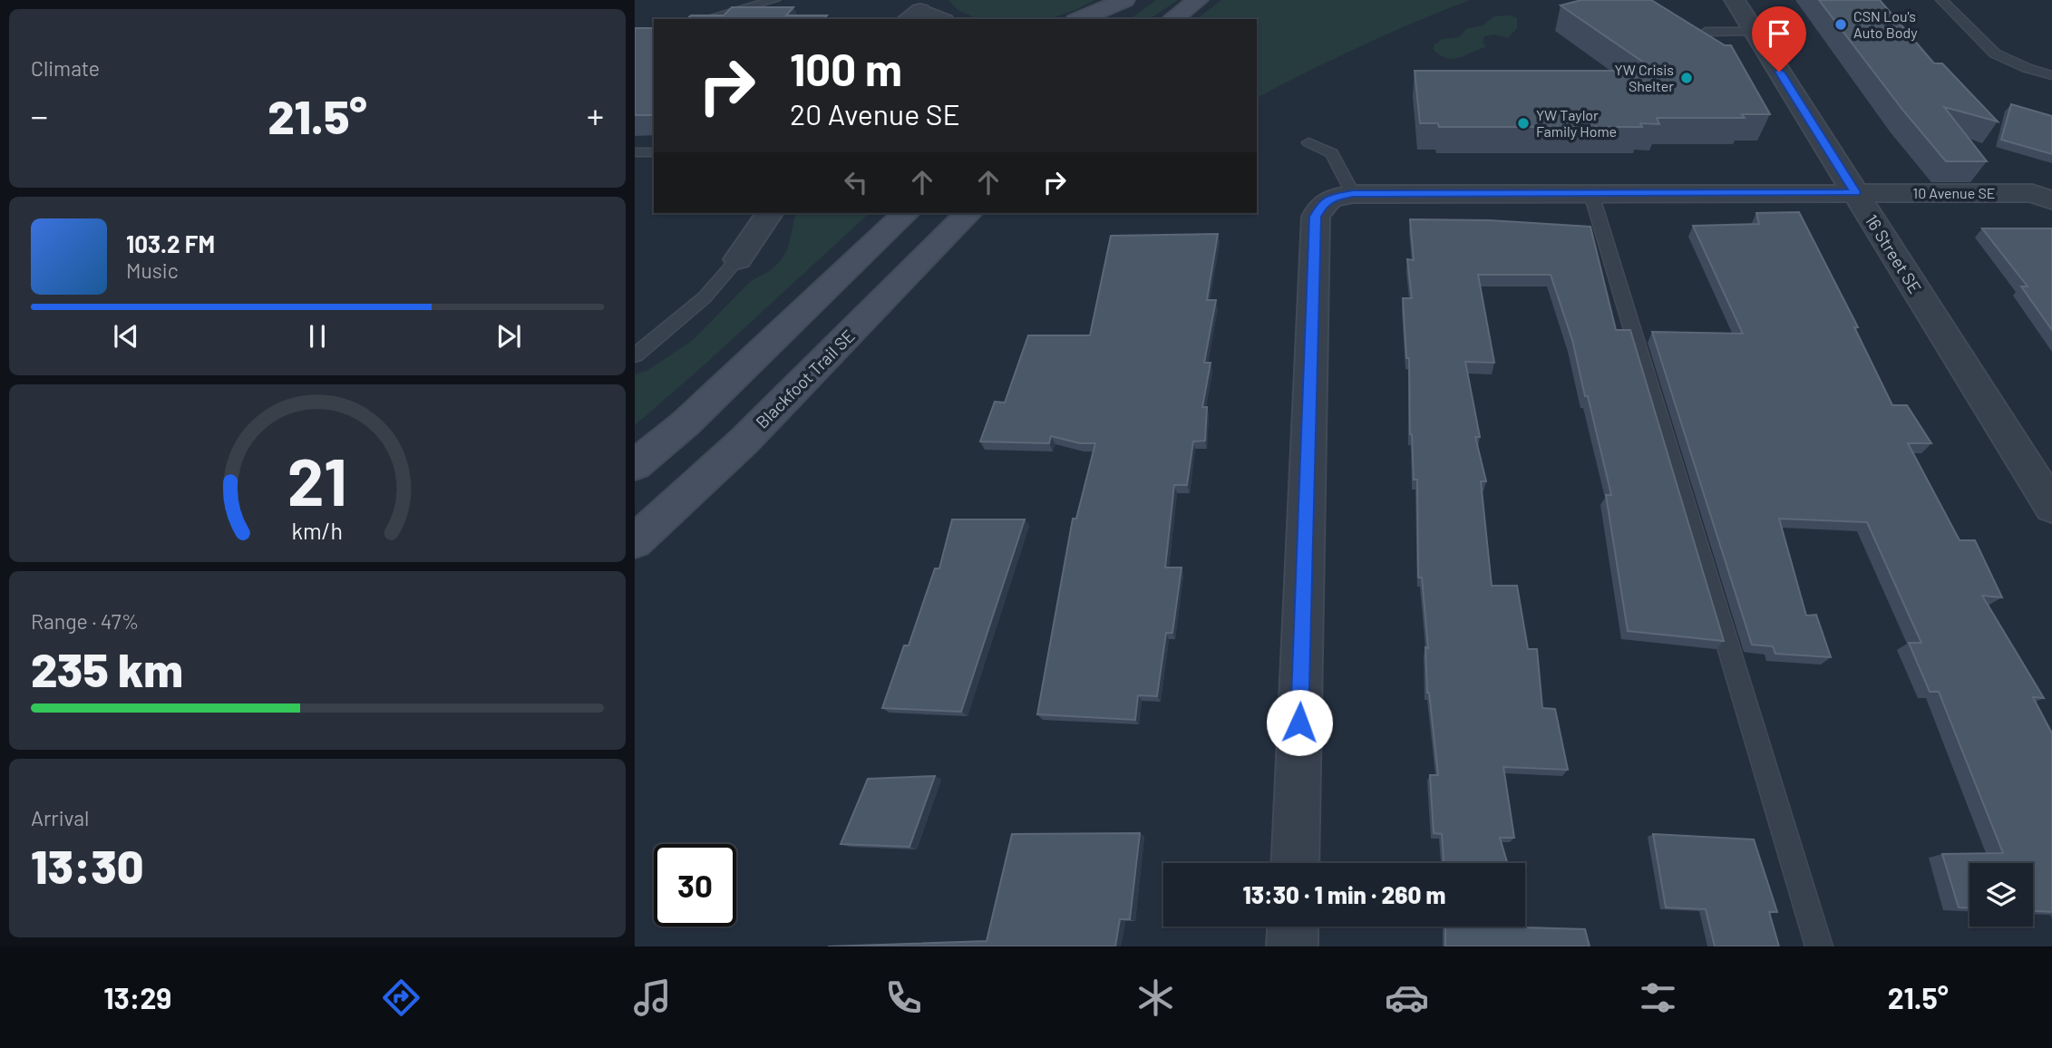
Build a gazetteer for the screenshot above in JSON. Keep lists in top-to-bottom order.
{
  "streets": {
    "main road": ["Blackfoot Trail SE"],
    "street": ["10 Avenue SE", "16 Street SE"]
  },
  "crossings": [
    ["10 Avenue SE", "16 Street SE"]
  ],
  "places": ["CSN Lou's Auto Body", "YW Crisis Shelter", "YW Taylor Family Home"],
  "page": {
    "tile": [
      "Climate",
      ["Range · 47%", "235 km"],
      ["Arrival", "13:30"]
    ],
    "turn": ["100 m", "20 Avenue SE"],
    "heat": ["−", "21.5°", "+"],
    "song": ["103.2 FM", "Music"],
    "limit": "30",
    "trip": "13:30 · 1 min · 260 m",
    "tabs": ["13:29", "21.5°"],
    "gauge": ["21", "km/h"]
  }
}
